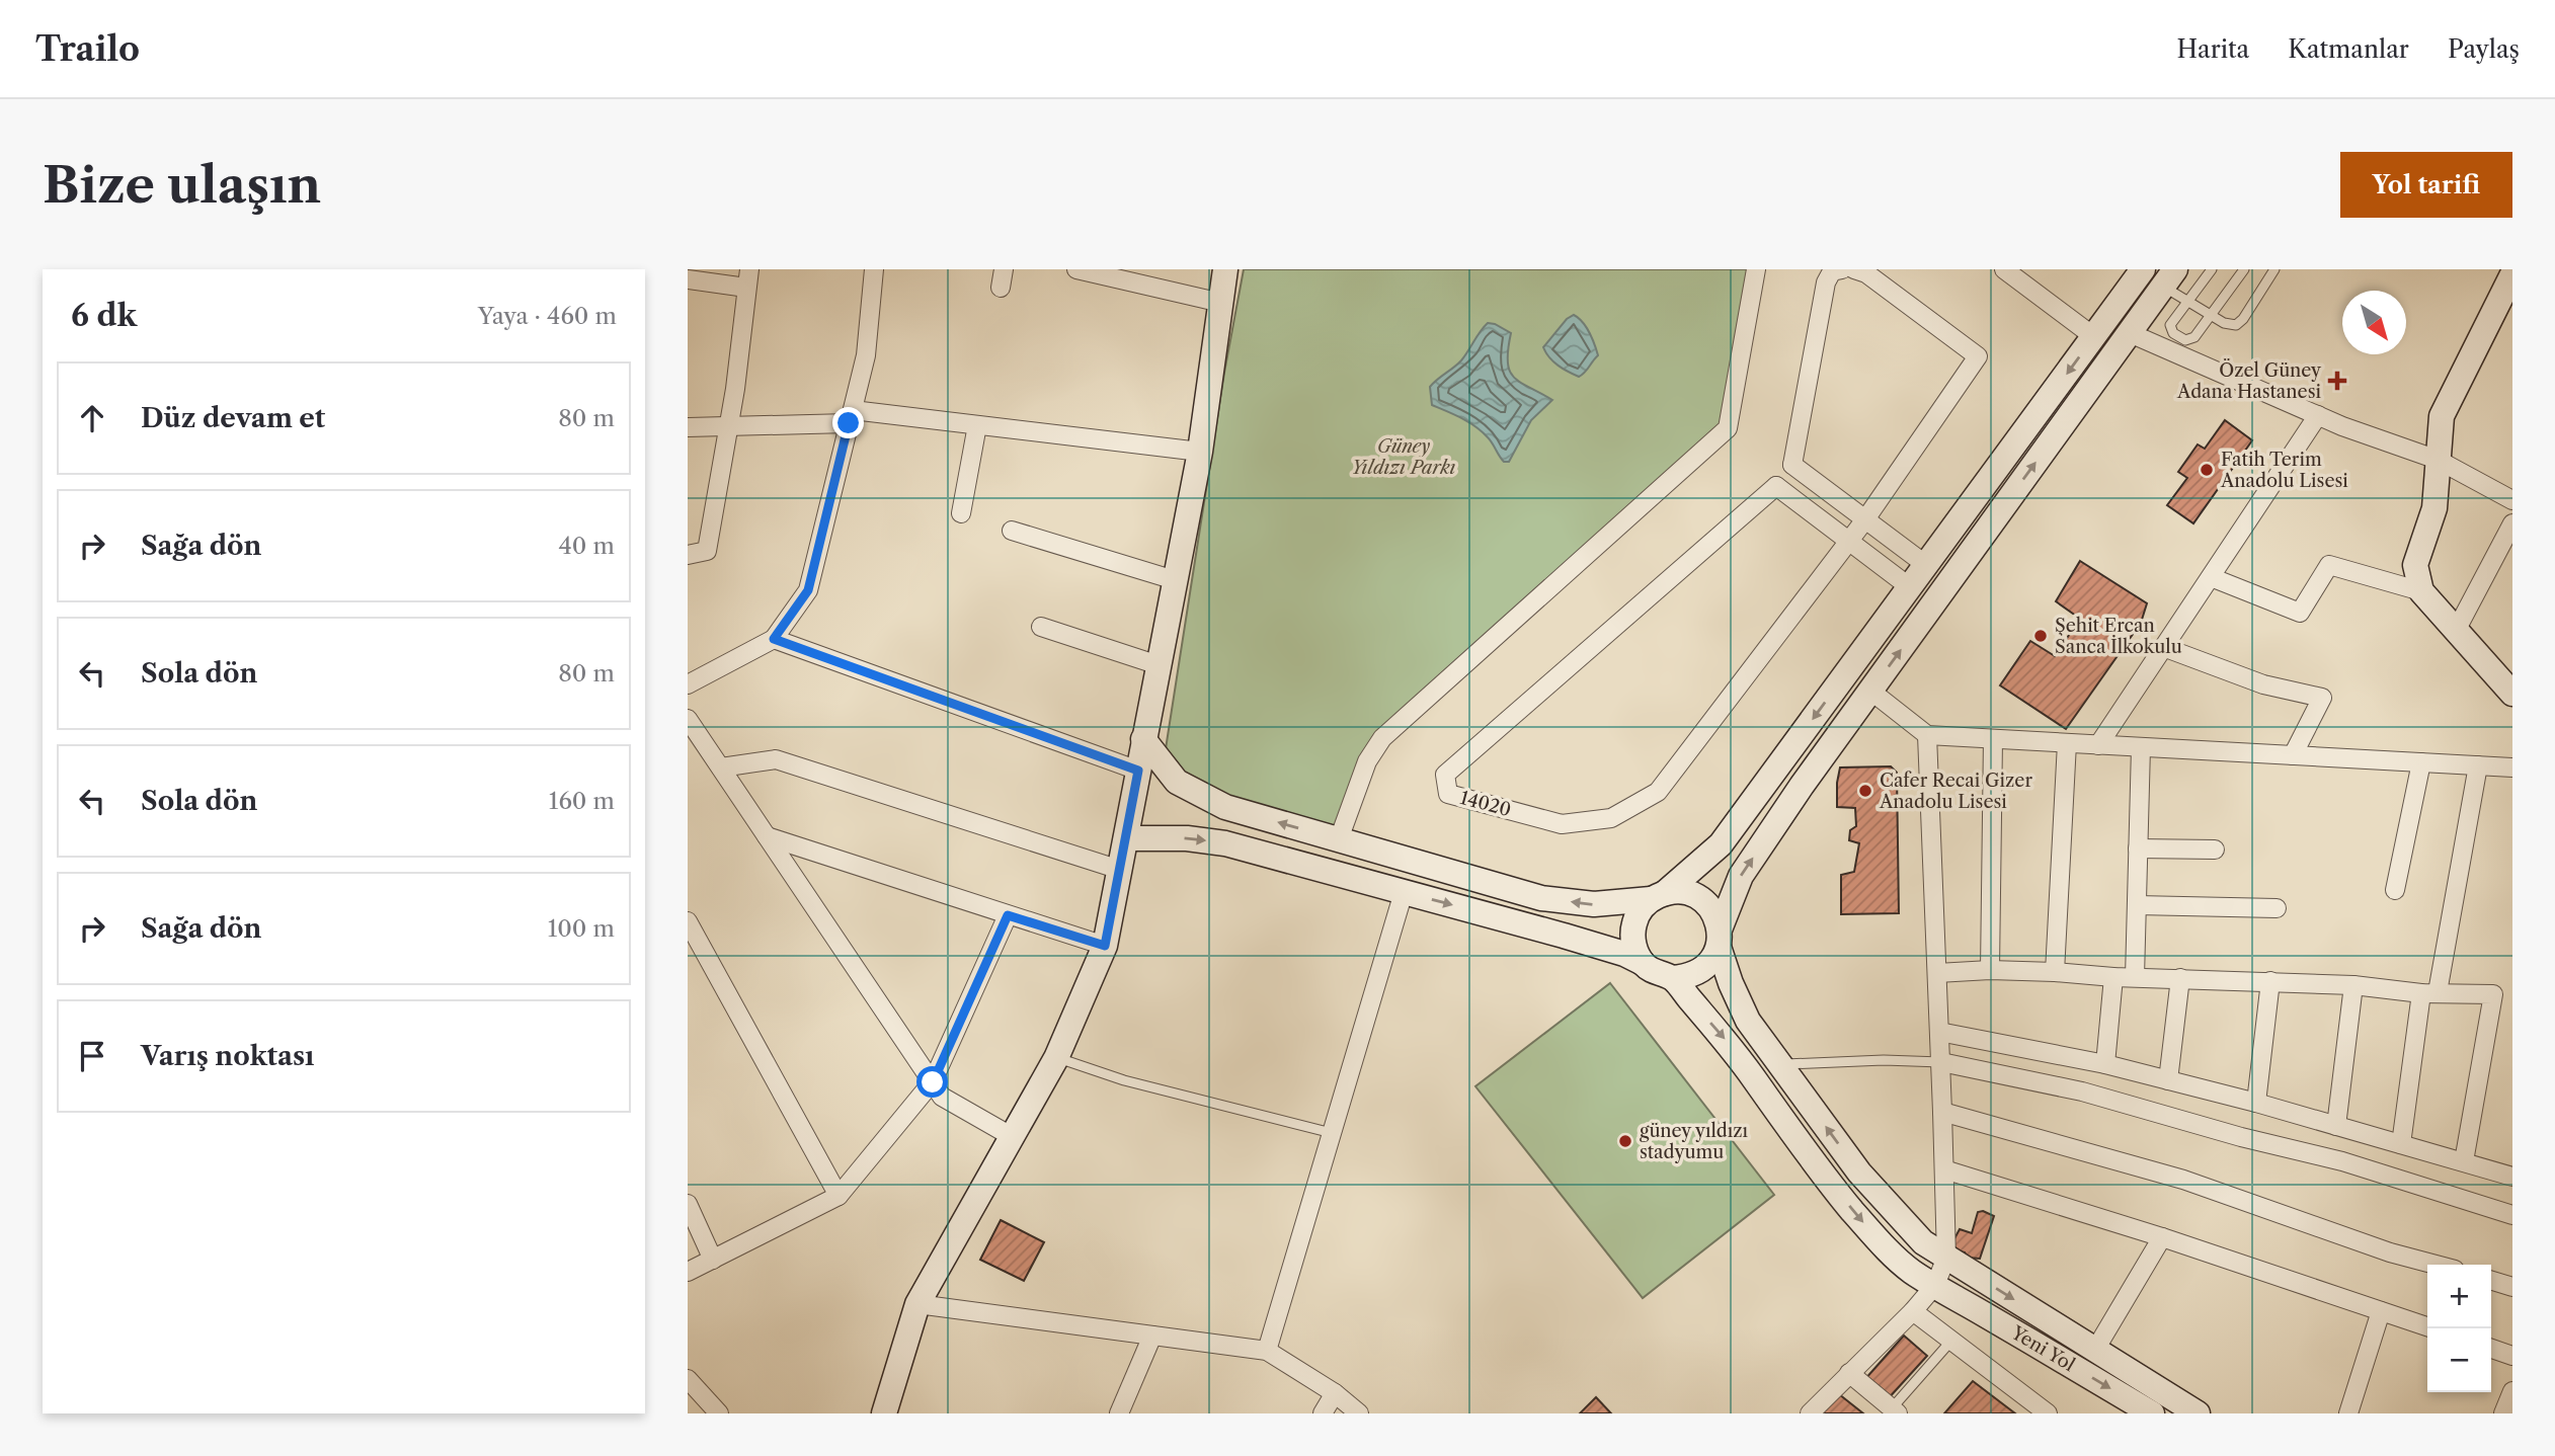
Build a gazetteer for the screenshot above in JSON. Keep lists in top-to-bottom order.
{
  "streets": {
    "main road": ["Yeni Yol"],
    "street": ["14020"]
  },
  "parks": ["Güney Yıldızı Parkı"],
  "places": {
    "health": ["Özel Güney Adana Hastanesi"],
    "other": [
      "Fatih Terim Anadolu Lisesi",
      "Şehit Ercan Sanca İlkokulu",
      "Cafer Recai Gizer Anadolu Lisesi",
      "güney yıldızı stadyumu"
    ]
  },
  "north": "bottom right",
  "page": {
    "header": "Trailo",
    "nav": ["Harita", "Katmanlar", "Paylaş"],
    "buttons": "Yol tarifi",
    "title": "Bize ulaşın",
    "heading": ["6 dk", "Yaya · 460 m"],
    "list": [
      ["Düz devam et", "80 m"],
      ["Sağa dön", "40 m"],
      ["Sola dön", "80 m"],
      ["Sola dön", "160 m"],
      ["Sağa dön", "100 m"],
      "Varış noktası"
    ],
    "map_buttons": ["+", "−"]
  }
}
